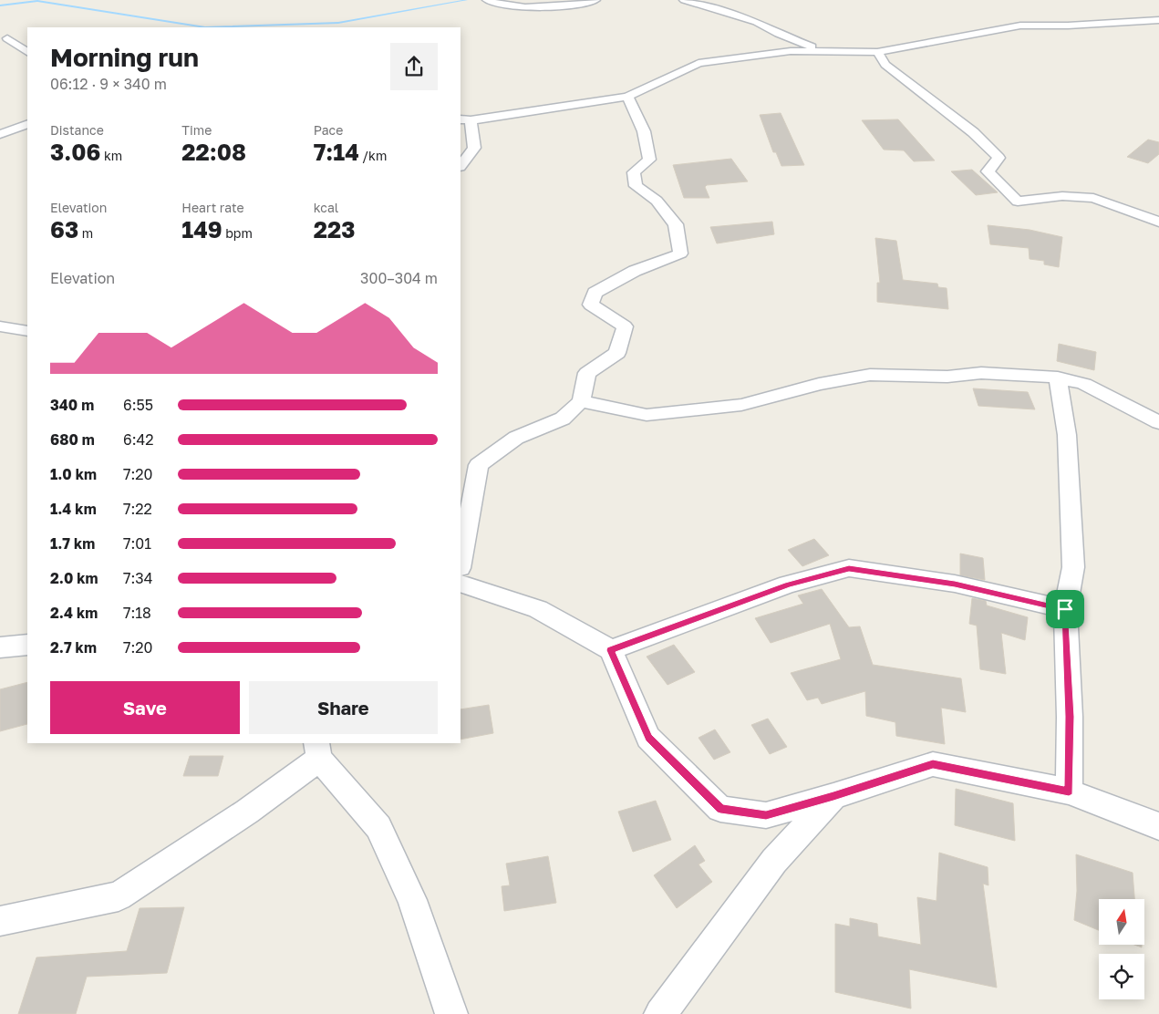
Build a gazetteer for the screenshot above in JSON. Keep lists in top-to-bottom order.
{
  "north": "top",
  "page": {
    "heading": ["Morning run", "06:12 · 9 × 340 m"],
    "stats": [
      ["Distance", "3.06 km"],
      ["Time", "22:08"],
      ["Pace", "7:14 /km"],
      ["Elevation", "63 m"],
      ["Heart rate", "149 bpm"],
      ["kcal", "223"]
    ],
    "chart": ["Elevation", "300–304 m"],
    "list": [
      {
        "name": "340 m",
        "note": "6:55"
      },
      {
        "name": "680 m",
        "note": "6:42"
      },
      {
        "name": "1.0 km",
        "note": "7:20"
      },
      {
        "name": "1.4 km",
        "note": "7:22"
      },
      {
        "name": "1.7 km",
        "note": "7:01"
      },
      {
        "name": "2.0 km",
        "note": "7:34"
      },
      {
        "name": "2.4 km",
        "note": "7:18"
      },
      {
        "name": "2.7 km",
        "note": "7:20"
      }
    ],
    "buttons": ["Save", "Share"]
  }
}
